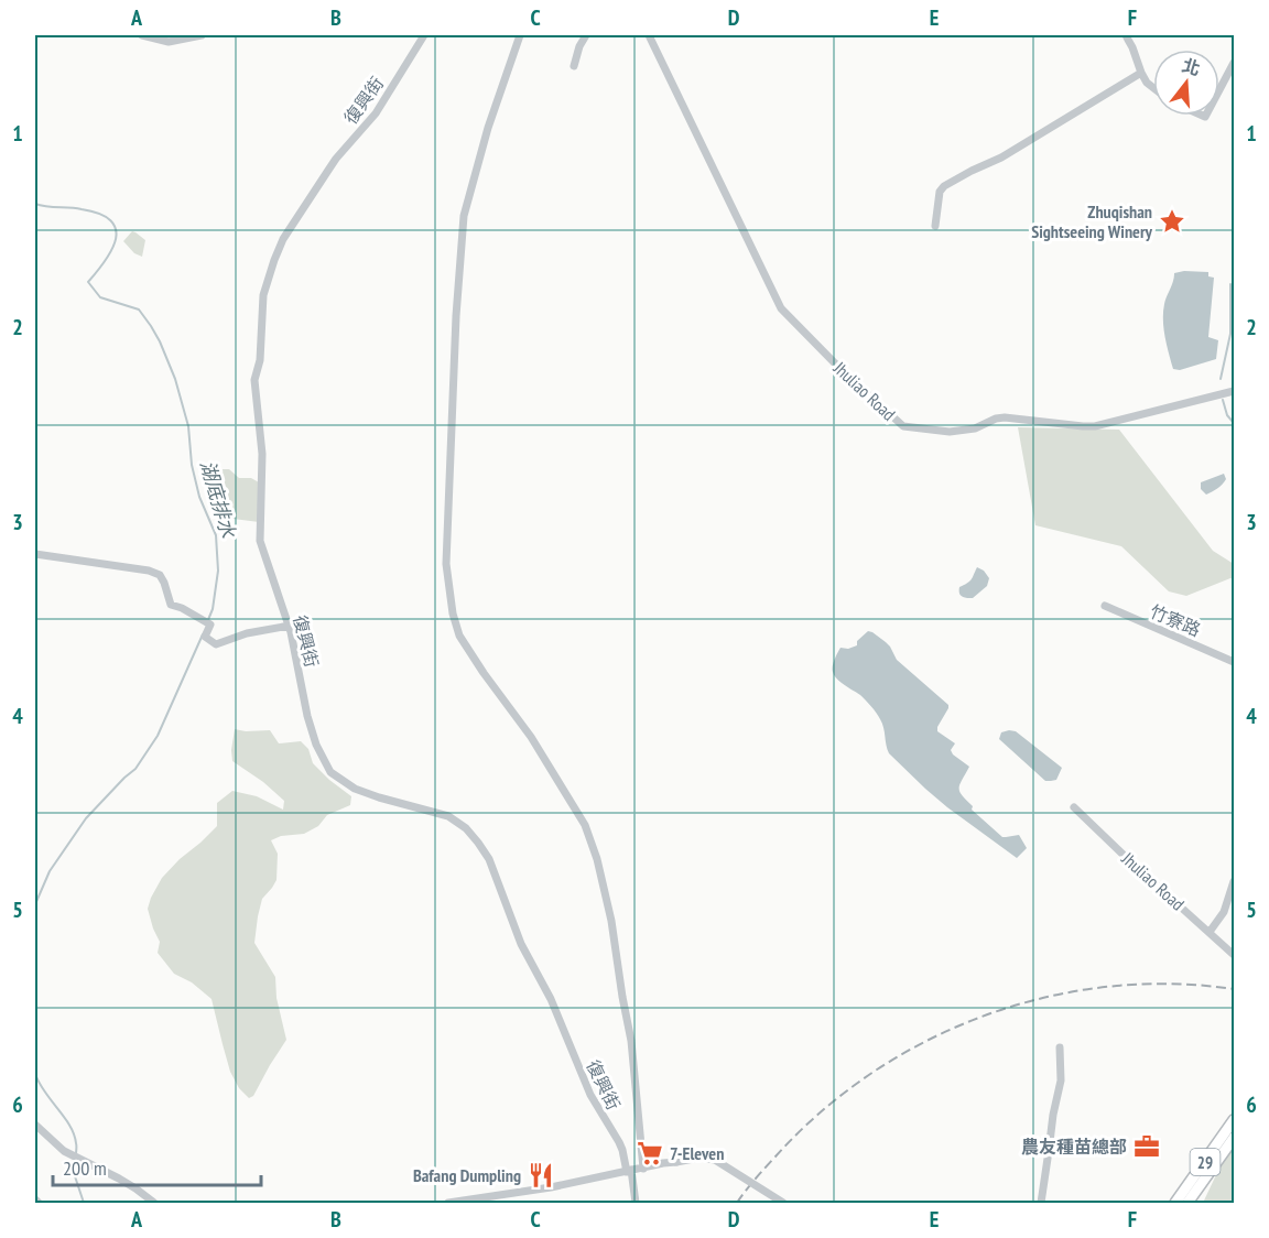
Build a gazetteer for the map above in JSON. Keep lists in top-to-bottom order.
{
  "streets": {
    "main road": ["29"],
    "street": ["復興街", "Jhuliao Road", "竹寮路"]
  },
  "water": ["湖底排水"],
  "places": {
    "place": ["Zhuqishan Sightseeing Winery"],
    "office": ["農友種苗總部"],
    "supermarket": ["7-Eleven"],
    "restaurant": ["Bafang Dumpling"]
  },
  "scale_bar": "200 m",
  "north": "top",
  "grid": {
    "columns": [
      "A",
      "B",
      "C",
      "D",
      "E",
      "F"
    ],
    "rows": [
      "1",
      "2",
      "3",
      "4",
      "5",
      "6"
    ]
  }
}
